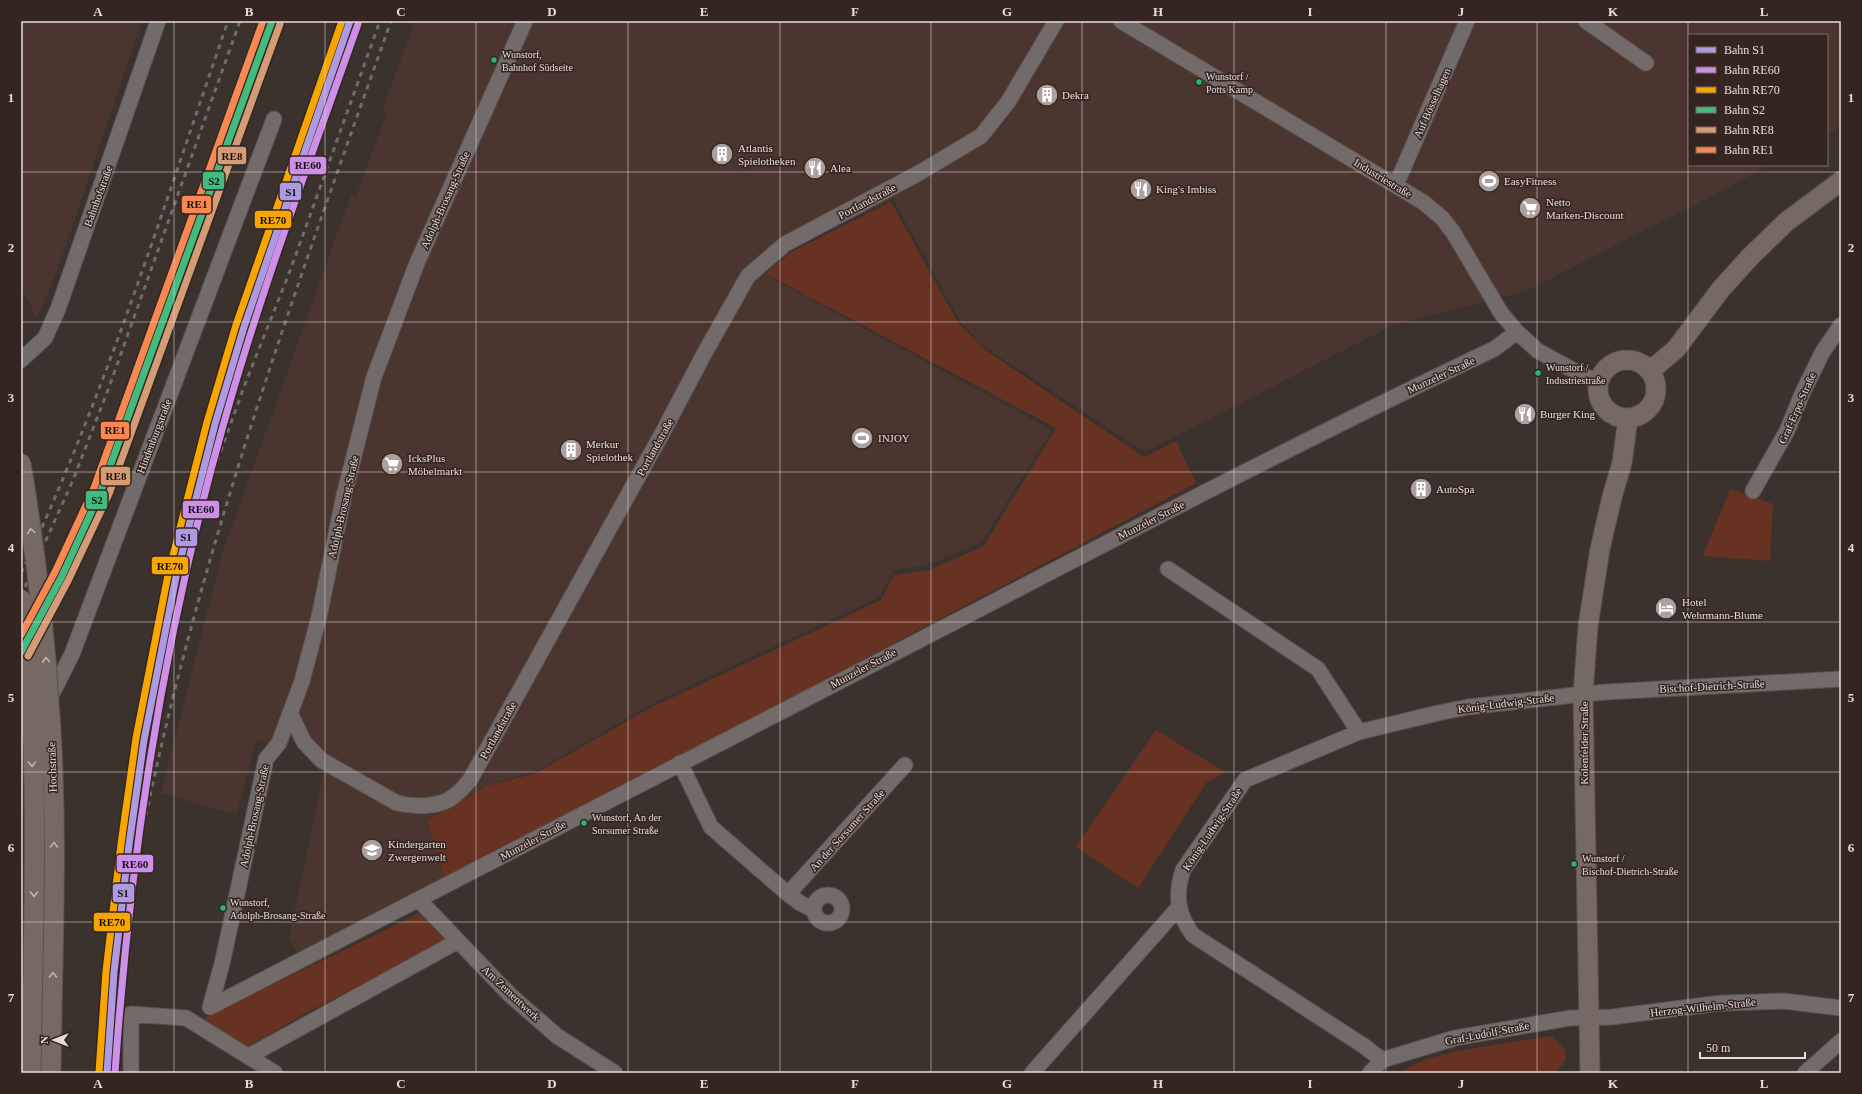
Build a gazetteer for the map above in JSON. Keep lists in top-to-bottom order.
{
  "streets": {
    "main road": ["Kolenfelder Straße", "Hochstraße"],
    "street": [
      "Auf Bösselhagen",
      "Industriestraße",
      "Bahnhofstraße",
      "Adolph-Brosang-Straße",
      "Portlandstraße",
      "Munzeler Straße",
      "Graf-Erpo-Straße",
      "Hindenburgstraße",
      "Bischof-Dietrich-Straße",
      "König-Ludwig-Straße",
      "An der Sorsumer Straße",
      "Am Zementwerk",
      "Herzog-Wilhelm-Straße",
      "Graf-Ludolf-Straße"
    ]
  },
  "crossings": [
    ["Auf Bösselhagen", "Industriestraße"],
    ["Industriestraße", "Munzeler Straße"],
    ["Industriestraße", "Kolenfelder Straße"],
    ["Adolph-Brosang-Straße", "Portlandstraße"],
    ["Adolph-Brosang-Straße", "Munzeler Straße"],
    ["Munzeler Straße", "Am Zementwerk"],
    ["Bischof-Dietrich-Straße", "König-Ludwig-Straße"],
    ["Bischof-Dietrich-Straße", "Kolenfelder Straße"],
    ["König-Ludwig-Straße", "Kolenfelder Straße"],
    ["König-Ludwig-Straße", "Graf-Ludolf-Straße"],
    ["Kolenfelder Straße", "Herzog-Wilhelm-Straße"],
    ["Kolenfelder Straße", "Graf-Ludolf-Straße"],
    ["Herzog-Wilhelm-Straße", "Graf-Ludolf-Straße"]
  ],
  "places": {
    "other": [
      "Wunstorf, Bahnhof Südseite",
      "Wunstorf / Potts Kamp",
      "Wunstorf / Industriestraße",
      "Wunstorf, An der Sorsumer Straße",
      "Wunstorf / Bischof-Dietrich-Straße",
      "Wunstorf, Adolph-Brosang-Straße"
    ],
    "building": [
      "Dekra",
      "Atlantis Spielotheken",
      "Merkur Spielothek",
      "AutoSpa"
    ],
    "restaurant": ["Alea", "King's Imbiss", "Burger King"],
    "sports": ["EasyFitness", "INJOY"],
    "supermarket": ["Netto Marken-Discount", "IcksPlus Möbelmarkt"],
    "hotel": ["Hotel Wehrmann-Blume"],
    "school or university": ["Kindergarten Zwergenwelt"]
  },
  "lines": [
    "rail line S1",
    "rail line RE70",
    "rail line S2",
    "rail line RE1",
    "rail line RE60",
    "rail line RE8"
  ],
  "legend": [
    "Bahn S1",
    "Bahn RE60",
    "Bahn RE70",
    "Bahn S2",
    "Bahn RE8",
    "Bahn RE1"
  ],
  "scale_bar": "50 m",
  "north": "left",
  "grid": {
    "columns": [
      "A",
      "B",
      "C",
      "D",
      "E",
      "F",
      "G",
      "H",
      "I",
      "J",
      "K",
      "L"
    ],
    "rows": [
      "1",
      "2",
      "3",
      "4",
      "5",
      "6",
      "7"
    ]
  }
}
